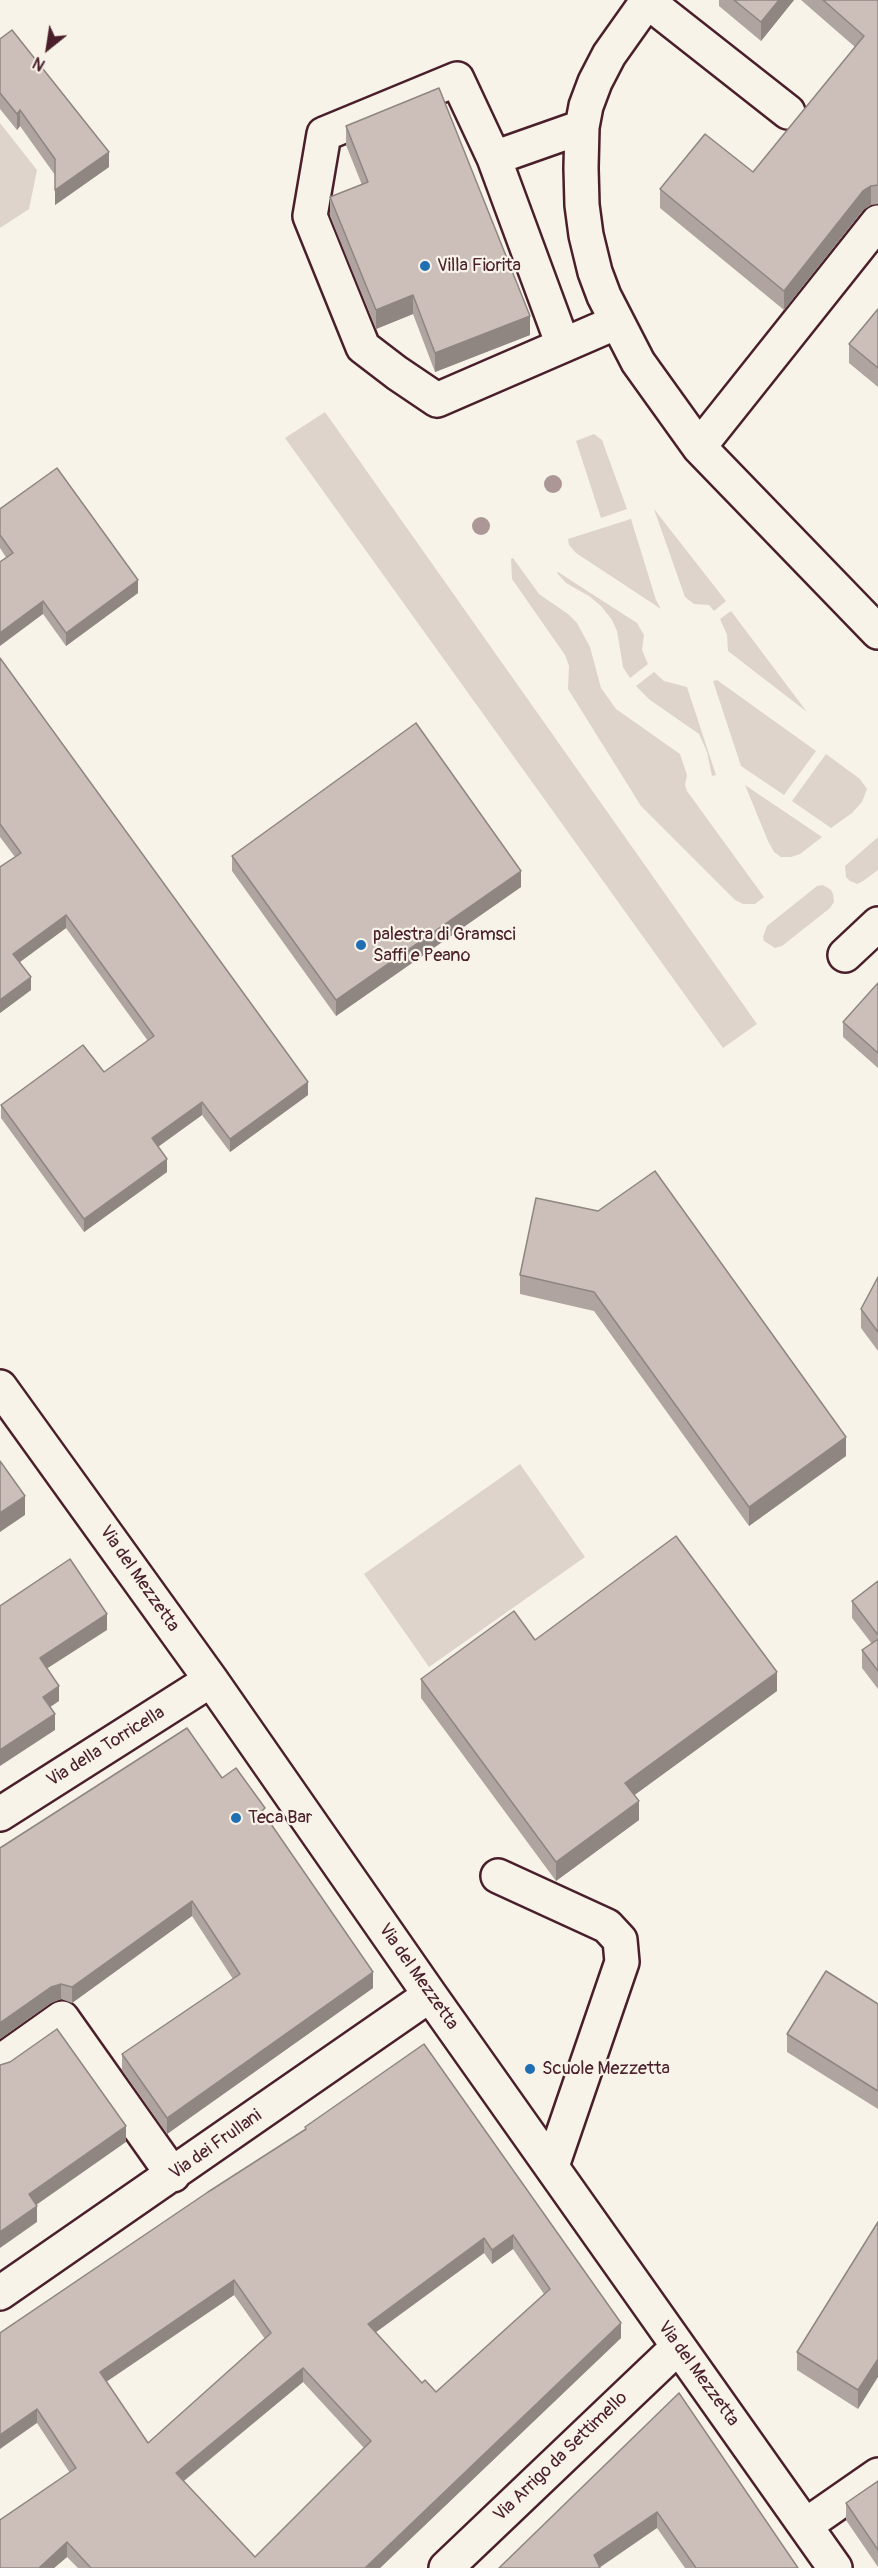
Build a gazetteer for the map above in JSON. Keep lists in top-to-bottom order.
{
  "streets": {
    "street": [
      "Via del Mezzetta",
      "Via della Torricella",
      "Via dei Frullani",
      "Via Arrigo da Settimello"
    ]
  },
  "crossings": [
    ["Via del Mezzetta", "Via della Torricella"],
    ["Via del Mezzetta", "Via dei Frullani"],
    ["Via del Mezzetta", "Via Arrigo da Settimello"]
  ],
  "places": [
    "Villa Fiorita",
    "palestra di Gramsci Saffi e Peano",
    "Teca Bar",
    "Scuole Mezzetta"
  ],
  "north": "bottom left"
}
